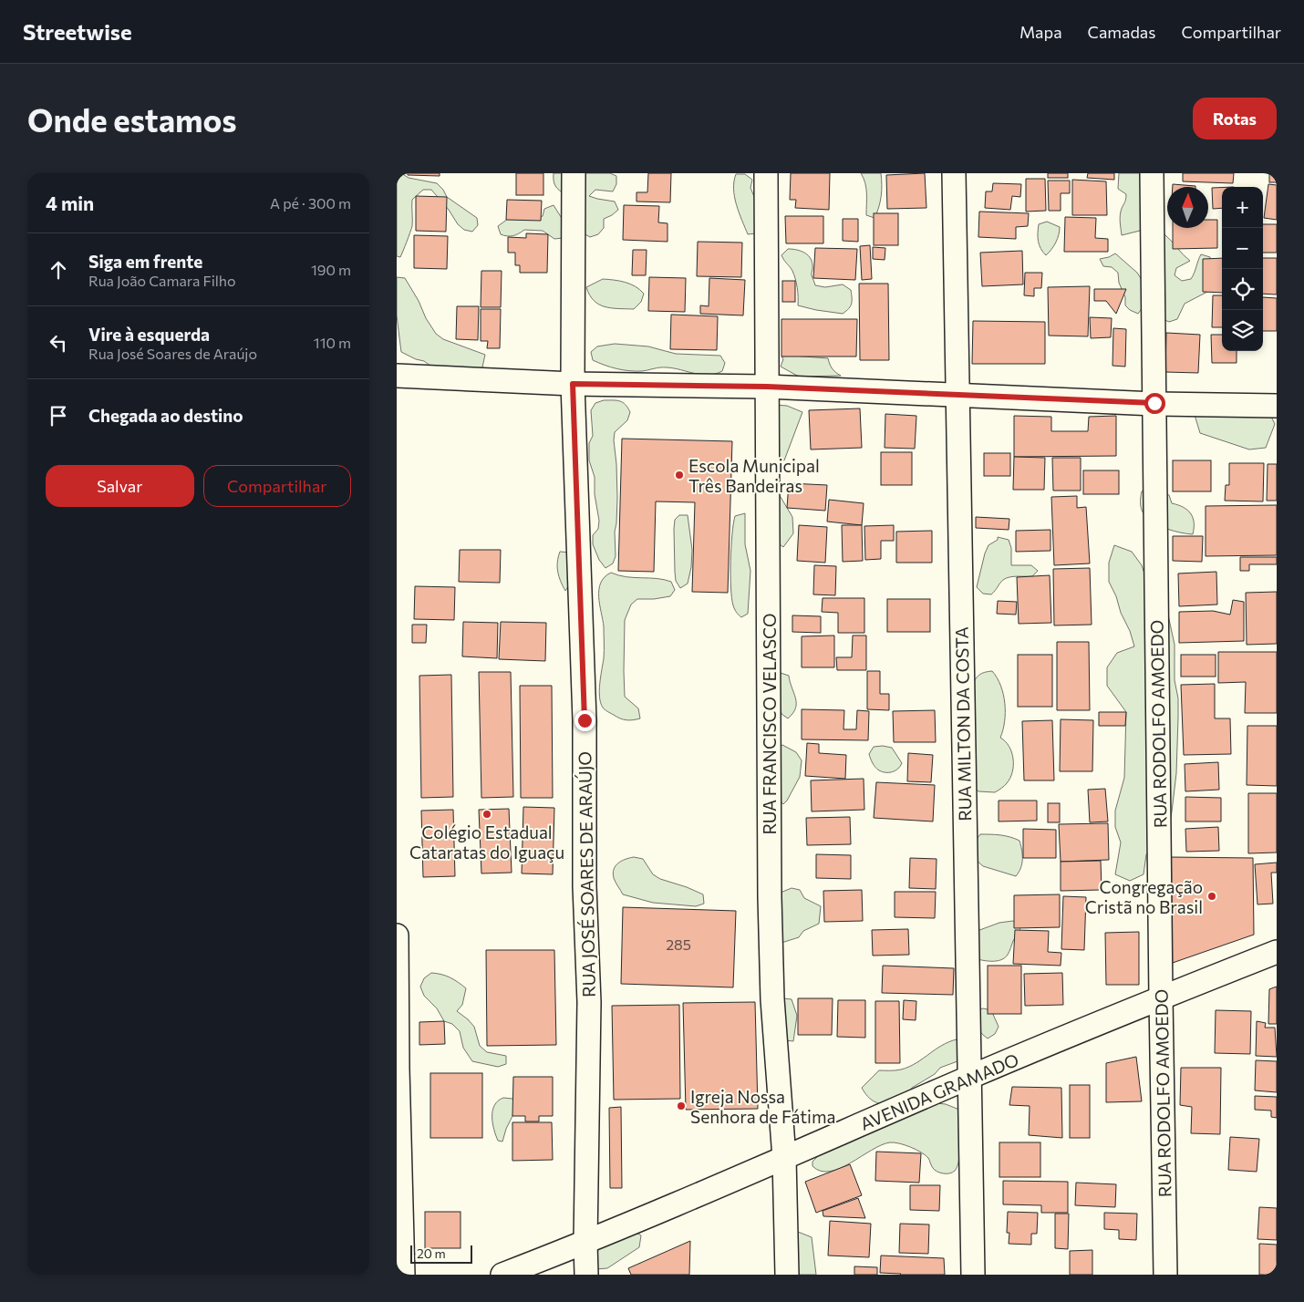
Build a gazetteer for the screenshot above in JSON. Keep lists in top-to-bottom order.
{
  "streets": {
    "street": [
      "RUA FRANCISCO VELASCO",
      "RUA MILTON DA COSTA",
      "RUA RODOLFO AMOEDO",
      "RUA JOSÉ SOARES DE ARAÚJO",
      "AVENIDA GRAMADO"
    ]
  },
  "crossings": [
    ["RUA FRANCISCO VELASCO", "AVENIDA GRAMADO"],
    ["RUA MILTON DA COSTA", "AVENIDA GRAMADO"],
    ["RUA RODOLFO AMOEDO", "AVENIDA GRAMADO"],
    ["RUA JOSÉ SOARES DE ARAÚJO", "AVENIDA GRAMADO"]
  ],
  "places": [
    "Escola Municipal Três Bandeiras",
    "Colégio Estadual Cataratas do Iguaçu",
    "Congregação Cristã no Brasil",
    "Igreja Nossa Senhora de Fátima"
  ],
  "house_numbers": ["285"],
  "scale_bar": "20 m",
  "north": "top",
  "page": {
    "header": "Streetwise",
    "nav": ["Mapa", "Camadas", "Compartilhar"],
    "buttons": [
      "Rotas",
      ["Salvar", "Compartilhar"]
    ],
    "title": "Onde estamos",
    "heading": ["4 min", "A pé · 300 m"],
    "map_buttons": ["+", "−"],
    "list": [
      ["Siga em frente", "Rua João Camara Filho", "190 m"],
      ["Vire à esquerda", "Rua José Soares de Araújo", "110 m"],
      "Chegada ao destino"
    ],
    "scale": "20 m"
  }
}
